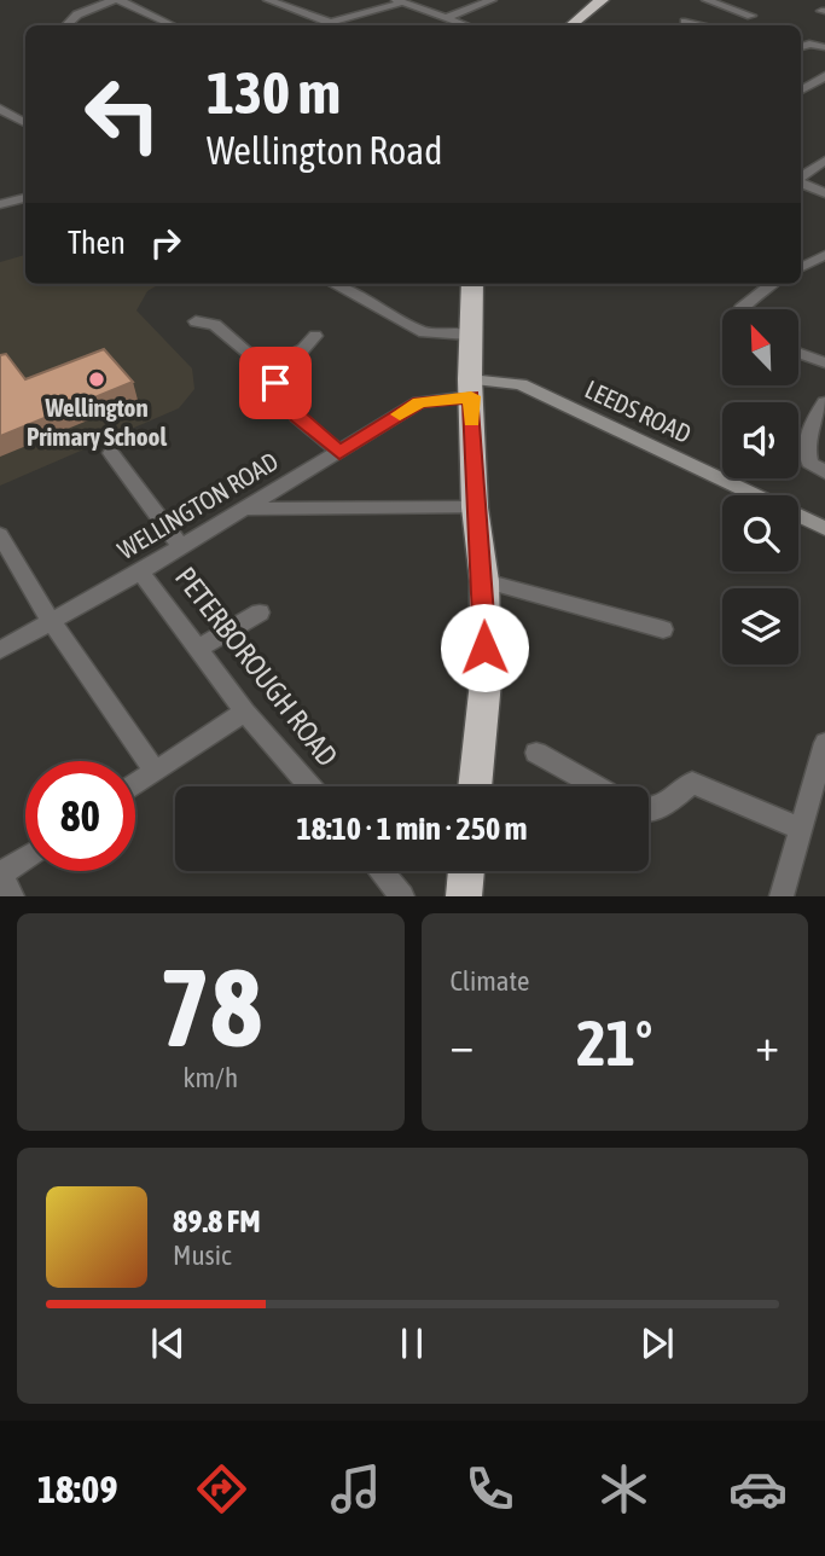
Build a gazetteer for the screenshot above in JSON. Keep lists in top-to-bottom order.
{
  "streets": {
    "street": ["LEEDS ROAD", "WELLINGTON ROAD", "PETERBOROUGH ROAD"]
  },
  "crossings": [
    ["LEEDS ROAD", "WELLINGTON ROAD"],
    ["WELLINGTON ROAD", "PETERBOROUGH ROAD"]
  ],
  "places": ["Wellington Primary School"],
  "north": "top left",
  "page": {
    "turn": ["130 m", "Wellington Road"],
    "then": "Then",
    "limit": "80",
    "trip": "18:10 · 1 min · 250 m",
    "tile": [
      ["78", "km/h"],
      "Climate"
    ],
    "heat": ["−", "21°", "+"],
    "song": ["89.8 FM", "Music"],
    "tabs": "18:09"
  }
}
